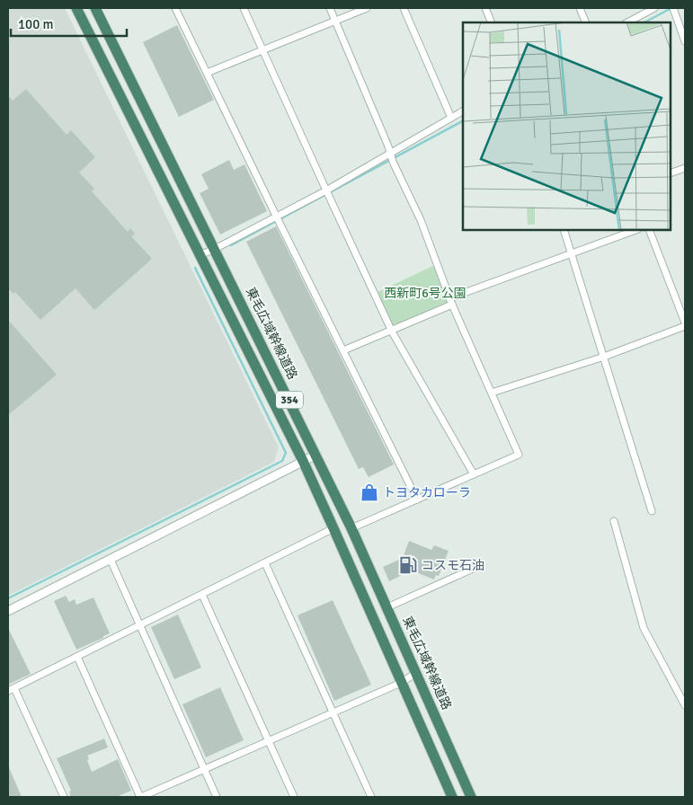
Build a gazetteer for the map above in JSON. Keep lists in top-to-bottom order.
{
  "streets": {
    "highway": ["東毛広域幹線道路", "354"]
  },
  "parks": ["西新町6号公園"],
  "places": {
    "shop": ["トヨタカローラ"],
    "fuel station": ["コスモ石油"]
  },
  "scale_bar": "100 m"
}
